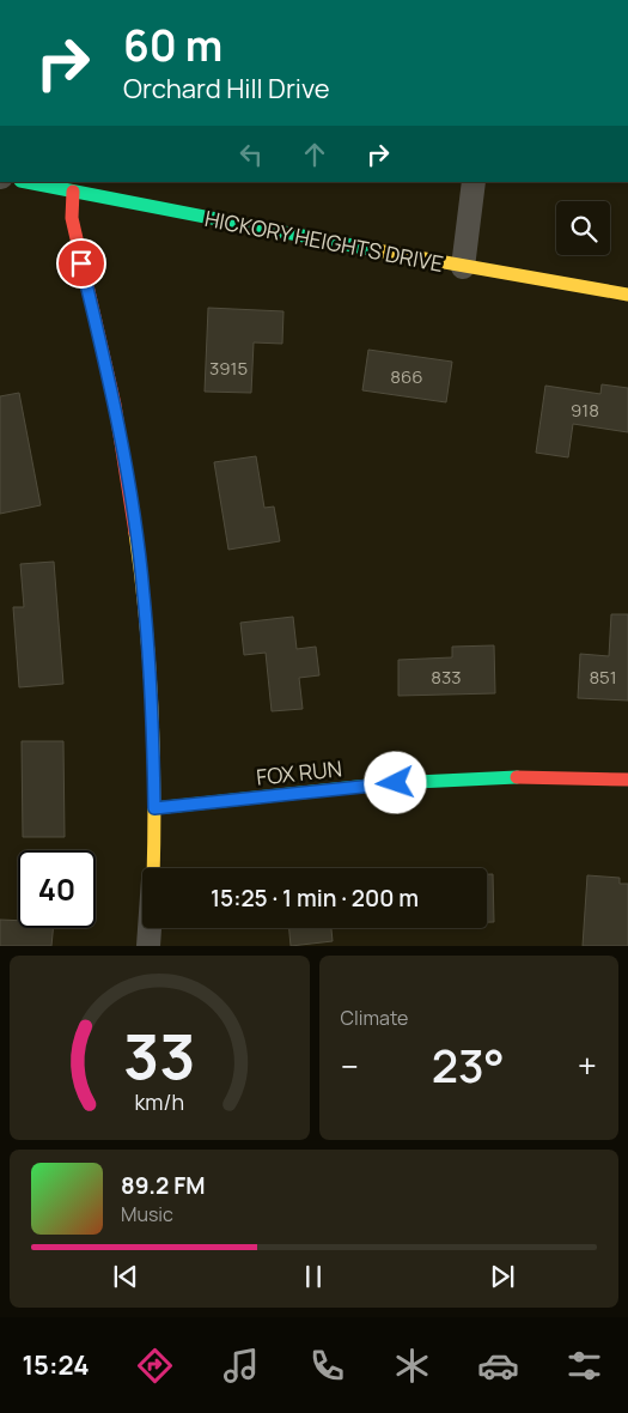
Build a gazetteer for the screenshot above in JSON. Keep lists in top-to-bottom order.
{
  "streets": {
    "street": ["HICKORY HEIGHTS DRIVE", "FOX RUN"]
  },
  "house_numbers": [
    "3915",
    "866",
    "918",
    "833",
    "851"
  ],
  "page": {
    "turn": ["60 m", "Orchard Hill Drive"],
    "limit": "40",
    "trip": "15:25 · 1 min · 200 m",
    "tile": "Climate",
    "heat": ["−", "23°", "+"],
    "song": ["89.2 FM", "Music"],
    "tabs": "15:24",
    "gauge": ["33", "km/h"]
  }
}
